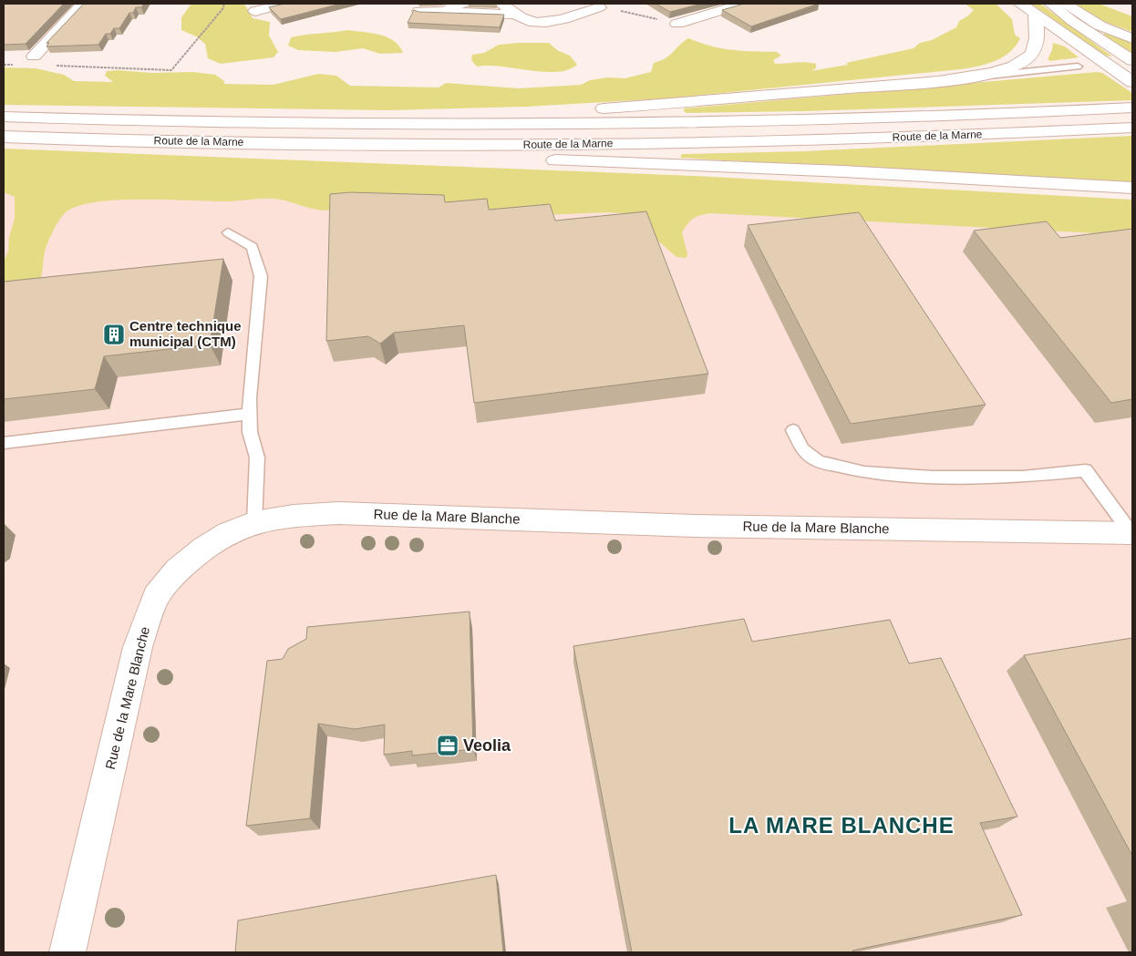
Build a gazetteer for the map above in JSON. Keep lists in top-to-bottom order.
{
  "streets": {
    "main road": ["Route de la Marne", "Rue de la Mare Blanche"]
  },
  "districts": ["LA MARE BLANCHE"],
  "places": {
    "building": ["Centre technique municipal (CTM)"],
    "office": ["Veolia"]
  }
}
